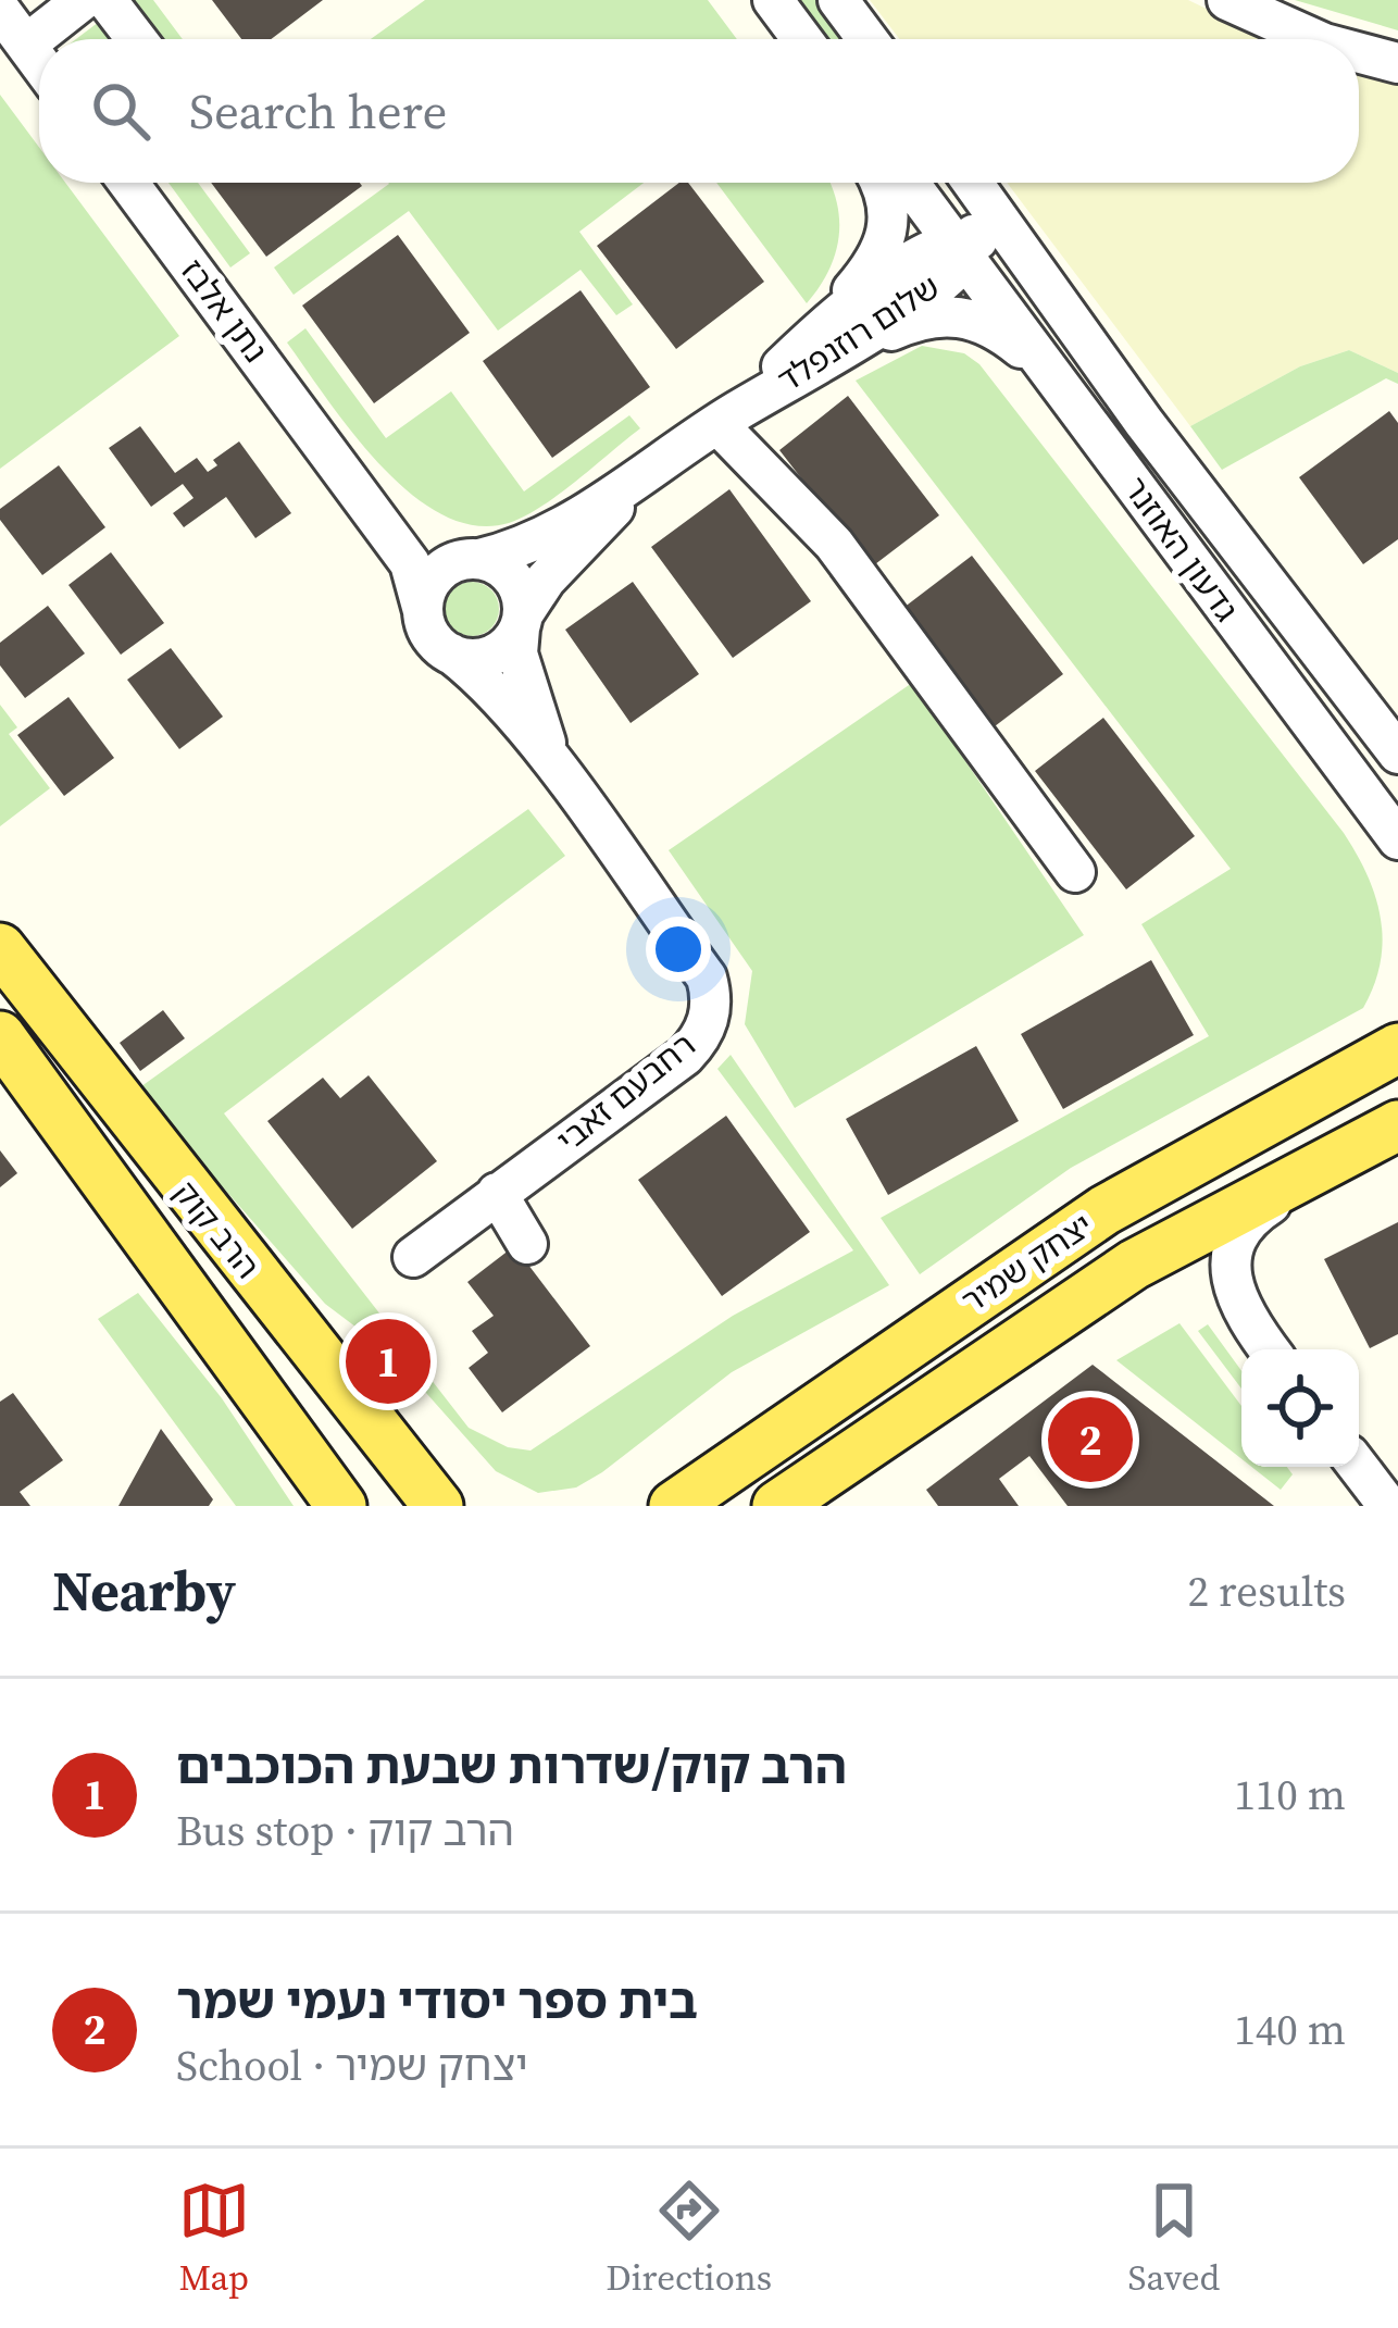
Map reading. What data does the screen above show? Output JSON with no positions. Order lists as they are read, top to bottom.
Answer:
{
  "streets": {
    "main road": ["הרב קוק", "יצחק שמיר"],
    "street": [
      "נתן אלבז",
      "שלום רוזנפלד",
      "גדעון האוזנר",
      "רחבעם זאבי"
    ]
  },
  "crossings": [
    ["נתן אלבז", "שלום רוזנפלד"],
    ["נתן אלבז", "רחבעם זאבי"],
    ["שלום רוזנפלד", "גדעון האוזנר"],
    ["שלום רוזנפלד", "רחבעם זאבי"]
  ],
  "page": {
    "search": "Search here",
    "pins": ["1", "2"],
    "heading": ["Nearby", "2 results"],
    "list": [
      {
        "mark": "1",
        "name": "הרב קוק/שדרות שבעת הכוכבים",
        "note": "Bus stop · הרב קוק",
        "value": "110 m"
      },
      {
        "mark": "2",
        "name": "בית ספר יסודי נעמי שמר",
        "note": "School · יצחק שמיר",
        "value": "140 m"
      }
    ],
    "nav": ["Map", "Directions", "Saved"]
  }
}
